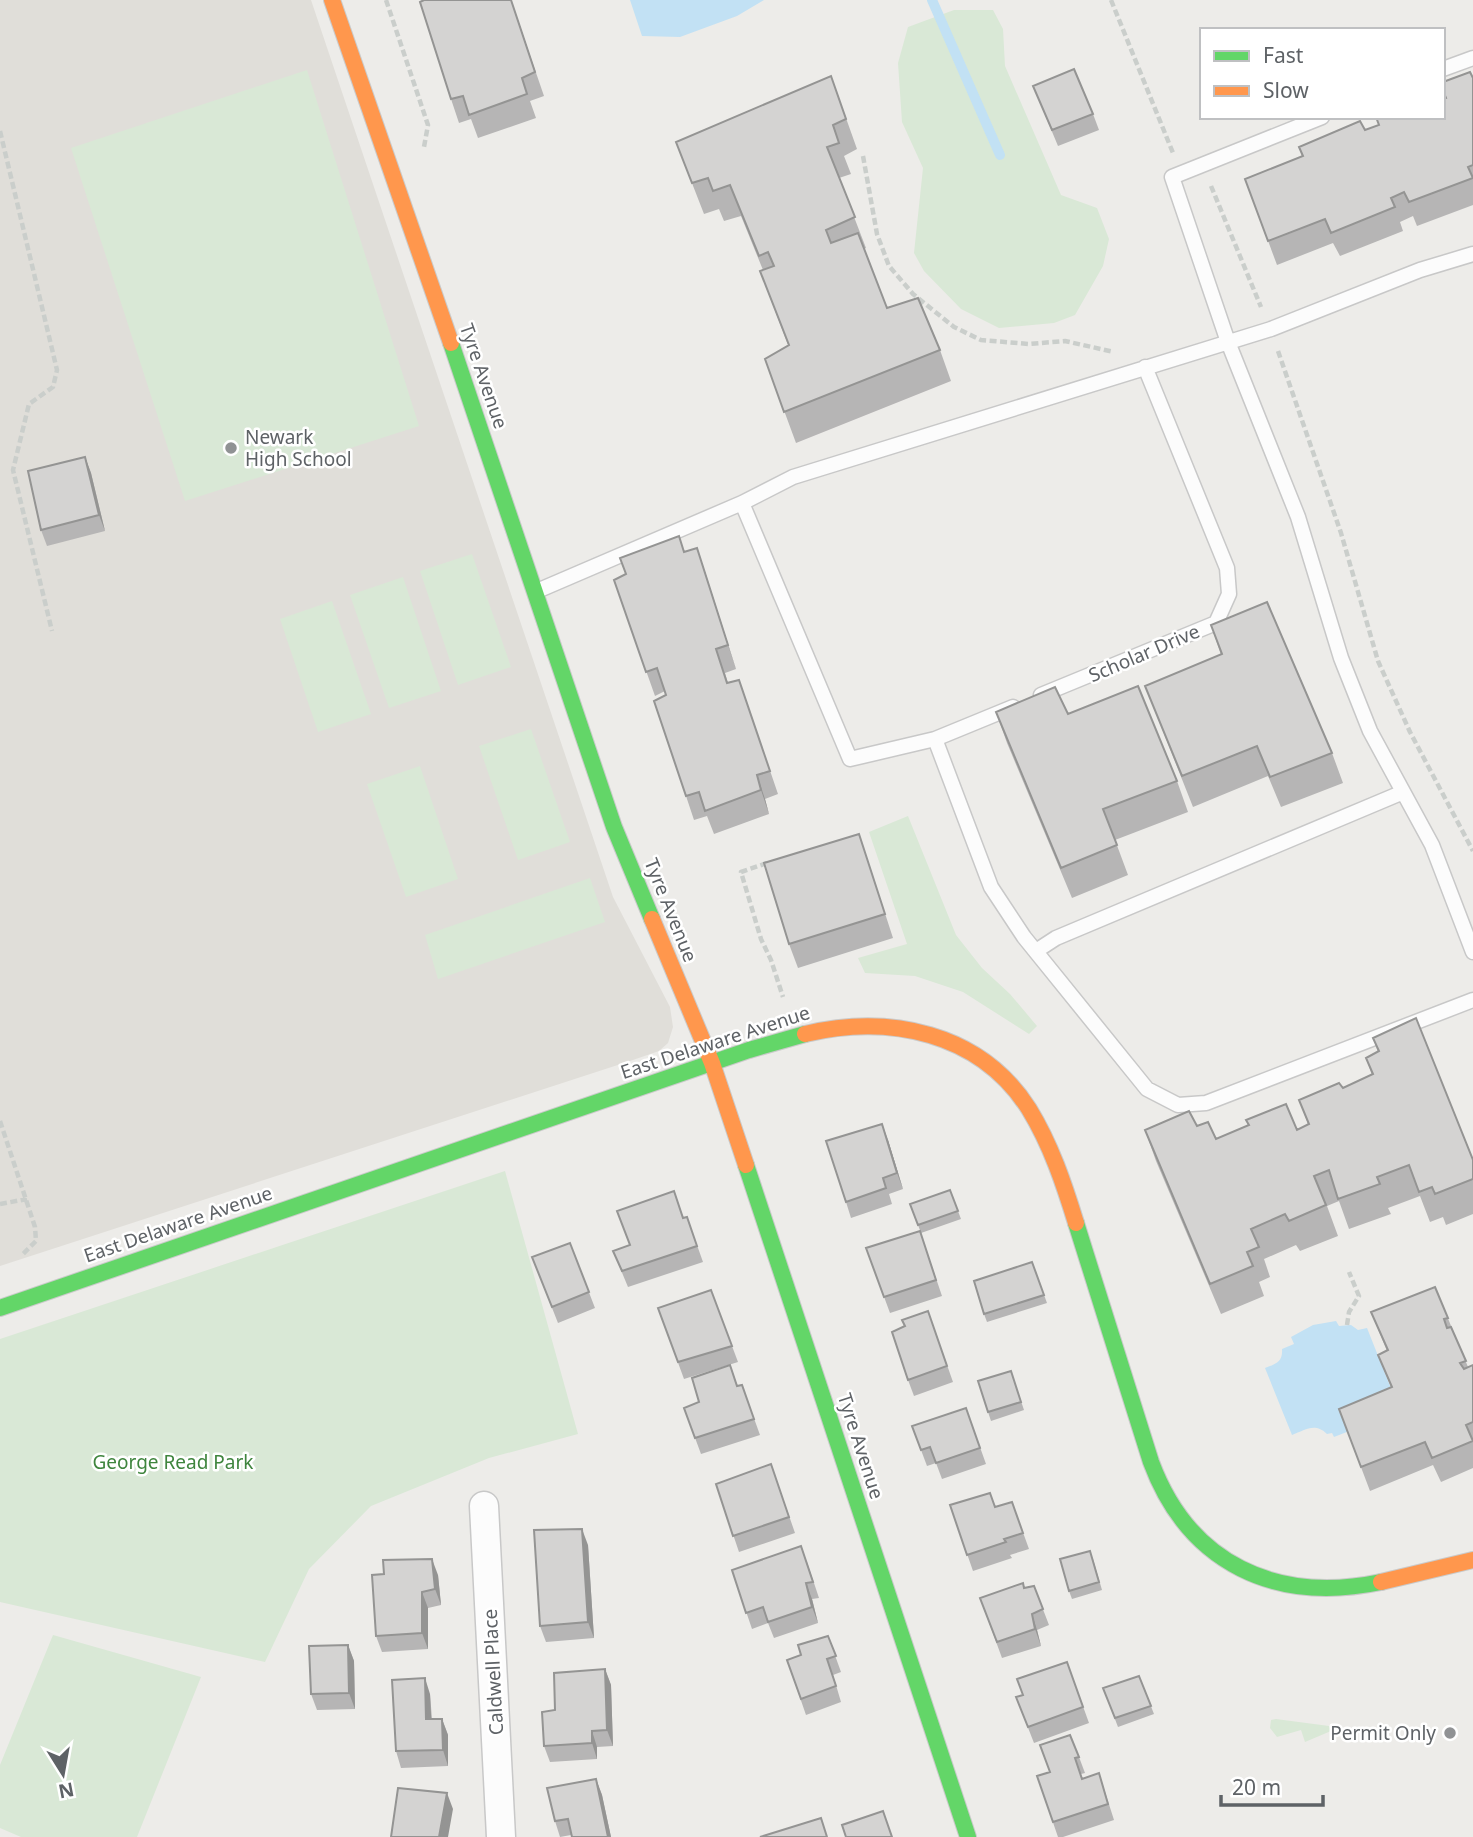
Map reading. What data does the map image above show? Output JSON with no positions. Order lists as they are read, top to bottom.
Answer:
{
  "streets": {
    "street": ["Tyre Avenue", "East Delaware Avenue", "Caldwell Place"],
    "lane": ["Scholar Drive"]
  },
  "crossings": [
    ["Tyre Avenue", "East Delaware Avenue"]
  ],
  "parks": ["George Read Park"],
  "places": ["Newark High School", "Permit Only"],
  "legend": ["Fast", "Slow"],
  "scale_bar": "20 m",
  "north": "bottom"
}
